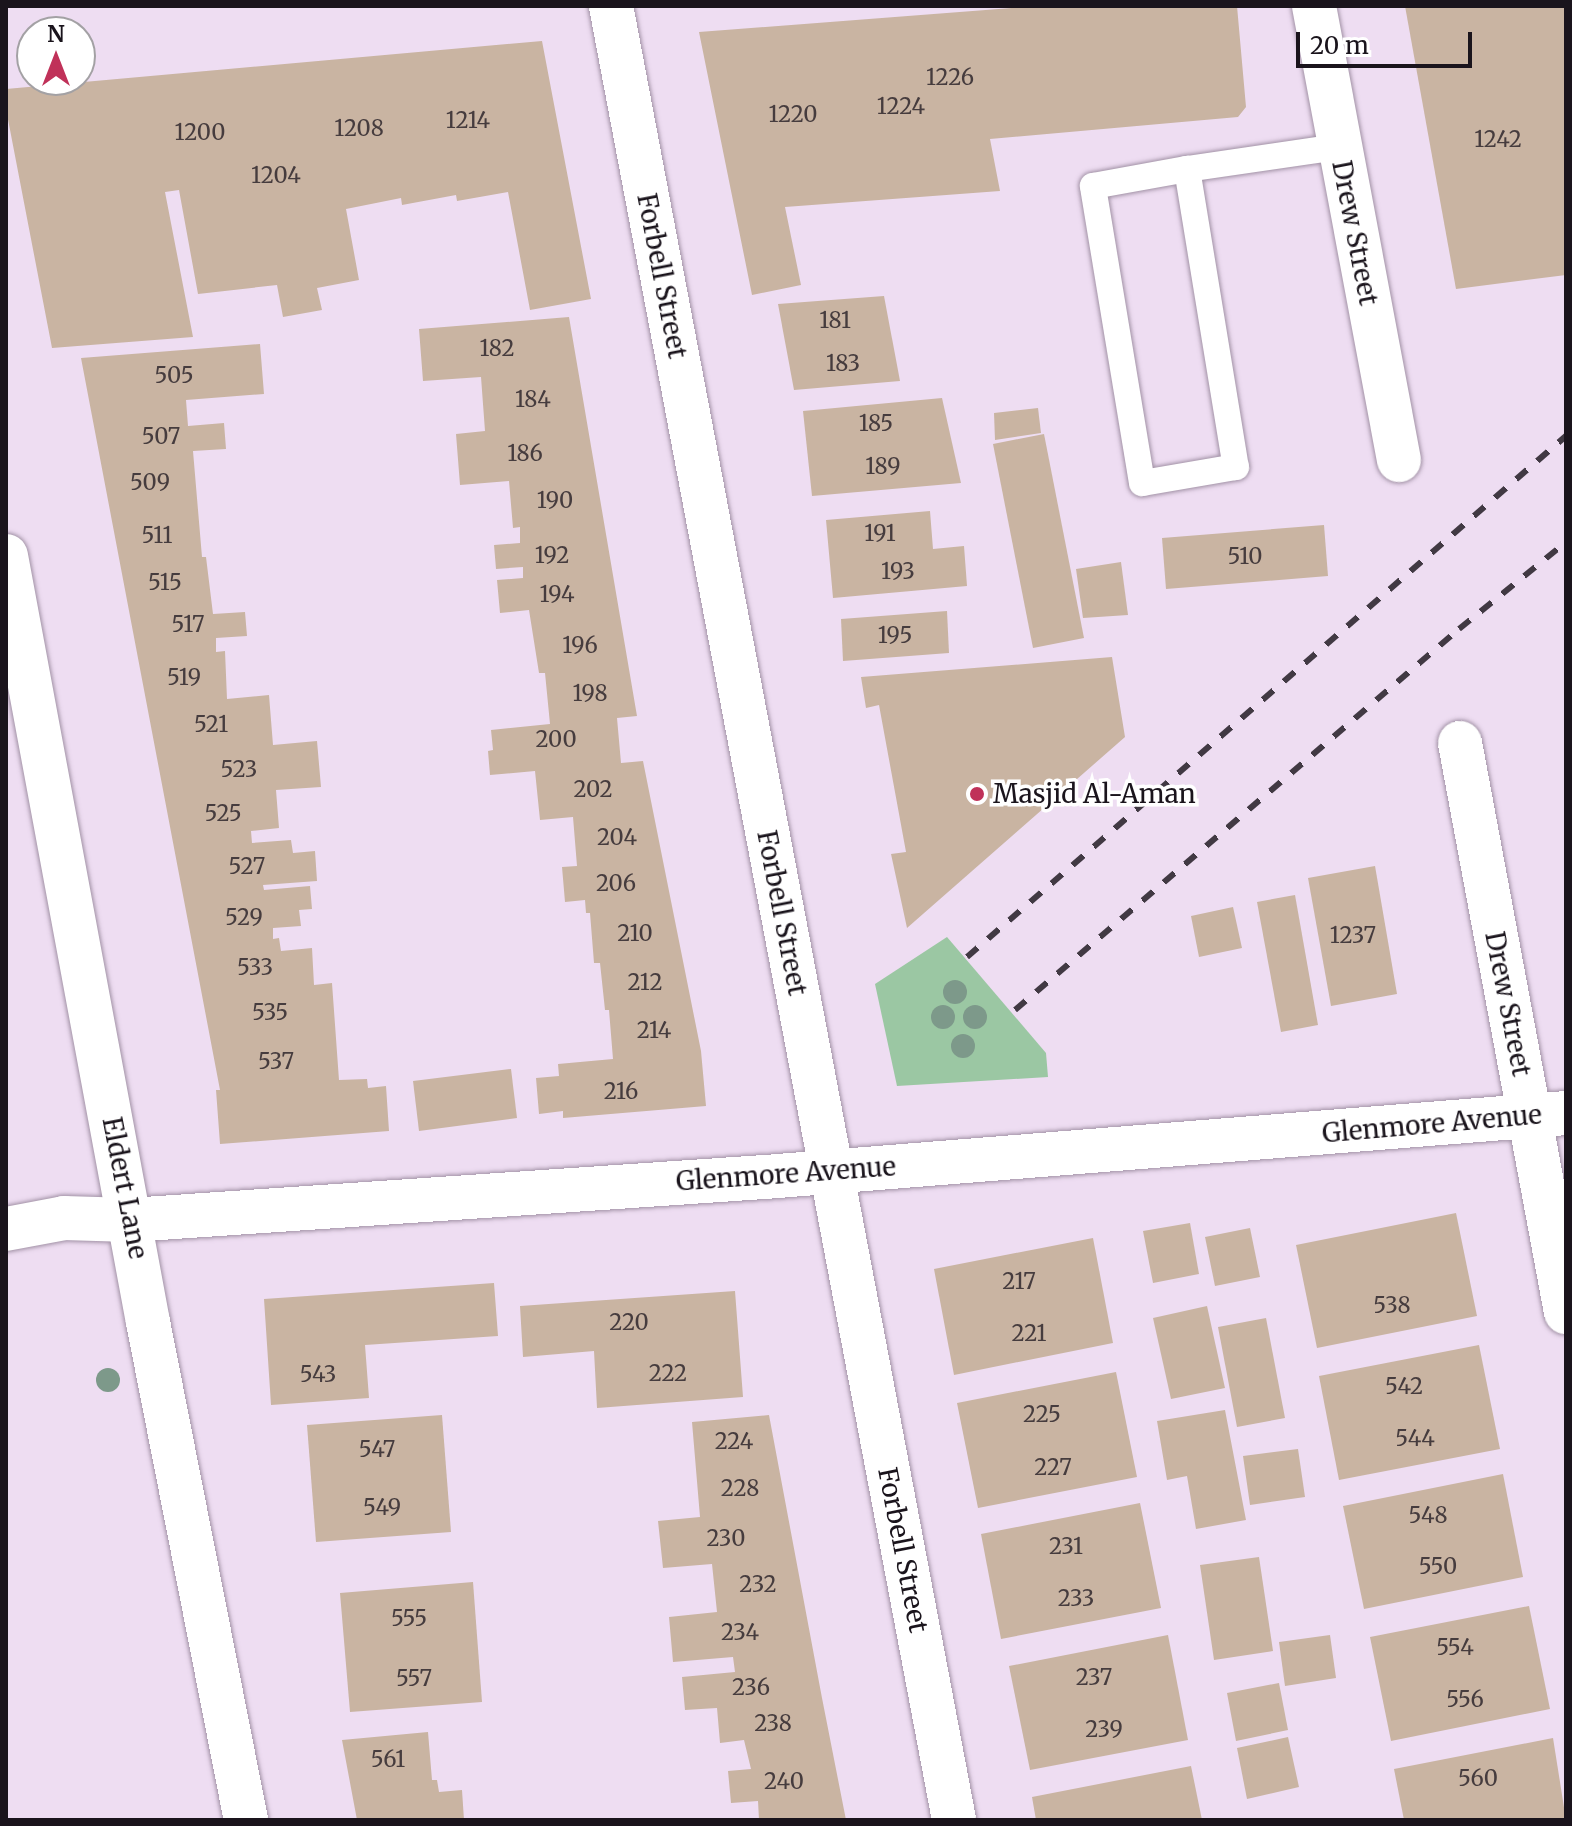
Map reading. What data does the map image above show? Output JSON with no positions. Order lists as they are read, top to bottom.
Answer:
{
  "streets": {
    "street": [
      "Drew Street",
      "Forbell Street",
      "Glenmore Avenue",
      "Eldert Lane"
    ]
  },
  "crossings": [
    ["Drew Street", "Glenmore Avenue"],
    ["Forbell Street", "Glenmore Avenue"],
    ["Glenmore Avenue", "Eldert Lane"]
  ],
  "places": ["Masjid Al-Aman"],
  "house_numbers": [
    "1226",
    "1224",
    "1220",
    "1214",
    "1208",
    "1200",
    "1242",
    "1204",
    "181",
    "182",
    "183",
    "505",
    "184",
    "185",
    "507",
    "186",
    "189",
    "509",
    "190",
    "191",
    "511",
    "192",
    "510",
    "193",
    "515",
    "194",
    "517",
    "195",
    "196",
    "519",
    "198",
    "521",
    "200",
    "523",
    "202",
    "525",
    "204",
    "527",
    "206",
    "529",
    "210",
    "1237",
    "533",
    "212",
    "535",
    "214",
    "537",
    "216",
    "217",
    "538",
    "220",
    "221",
    "222",
    "543",
    "542",
    "225",
    "544",
    "224",
    "547",
    "227",
    "228",
    "549",
    "548",
    "230",
    "231",
    "550",
    "232",
    "233",
    "555",
    "234",
    "554",
    "237",
    "557",
    "236",
    "556",
    "238",
    "239",
    "561",
    "560",
    "240"
  ],
  "scale_bar": "20 m",
  "north": "top"
}
